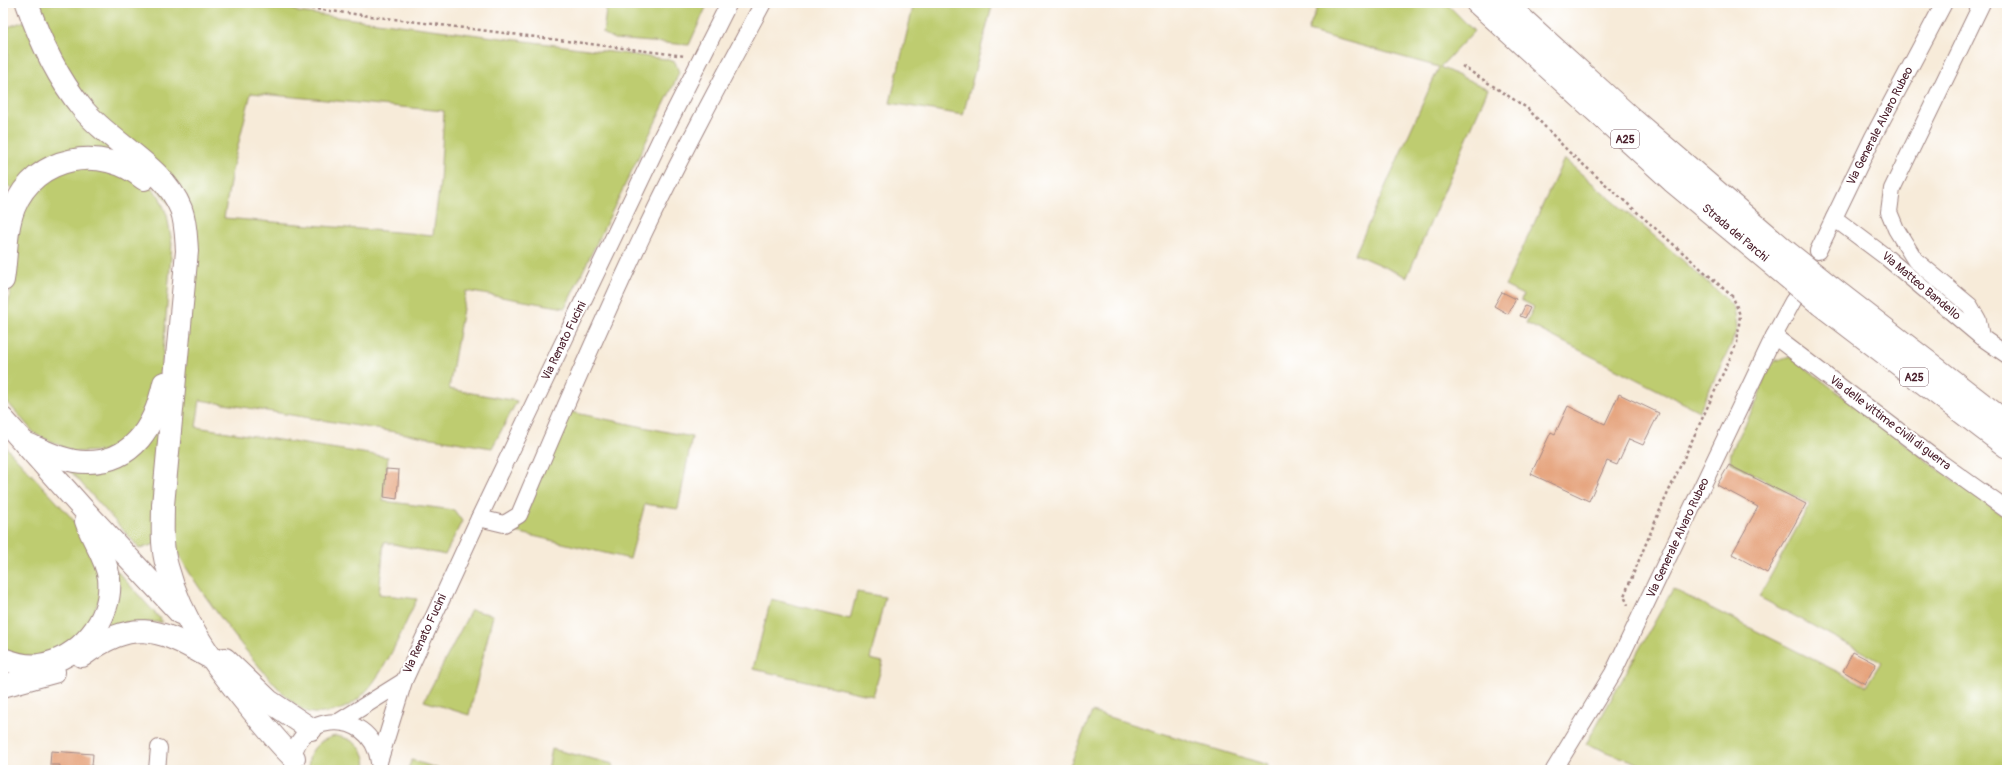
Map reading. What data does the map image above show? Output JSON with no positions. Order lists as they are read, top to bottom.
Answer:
{
  "streets": {
    "highway": ["A25", "Strada dei Parchi"],
    "street": [
      "Via Generale Alvaro Rubeo",
      "Via Matteo Bandello",
      "Via Renato Fucini",
      "Via delle vittime civili di guerra"
    ]
  },
  "crossings": [
    ["Via Generale Alvaro Rubeo", "Via Matteo Bandello"],
    ["Via Generale Alvaro Rubeo", "Via delle vittime civili di guerra"]
  ]
}
